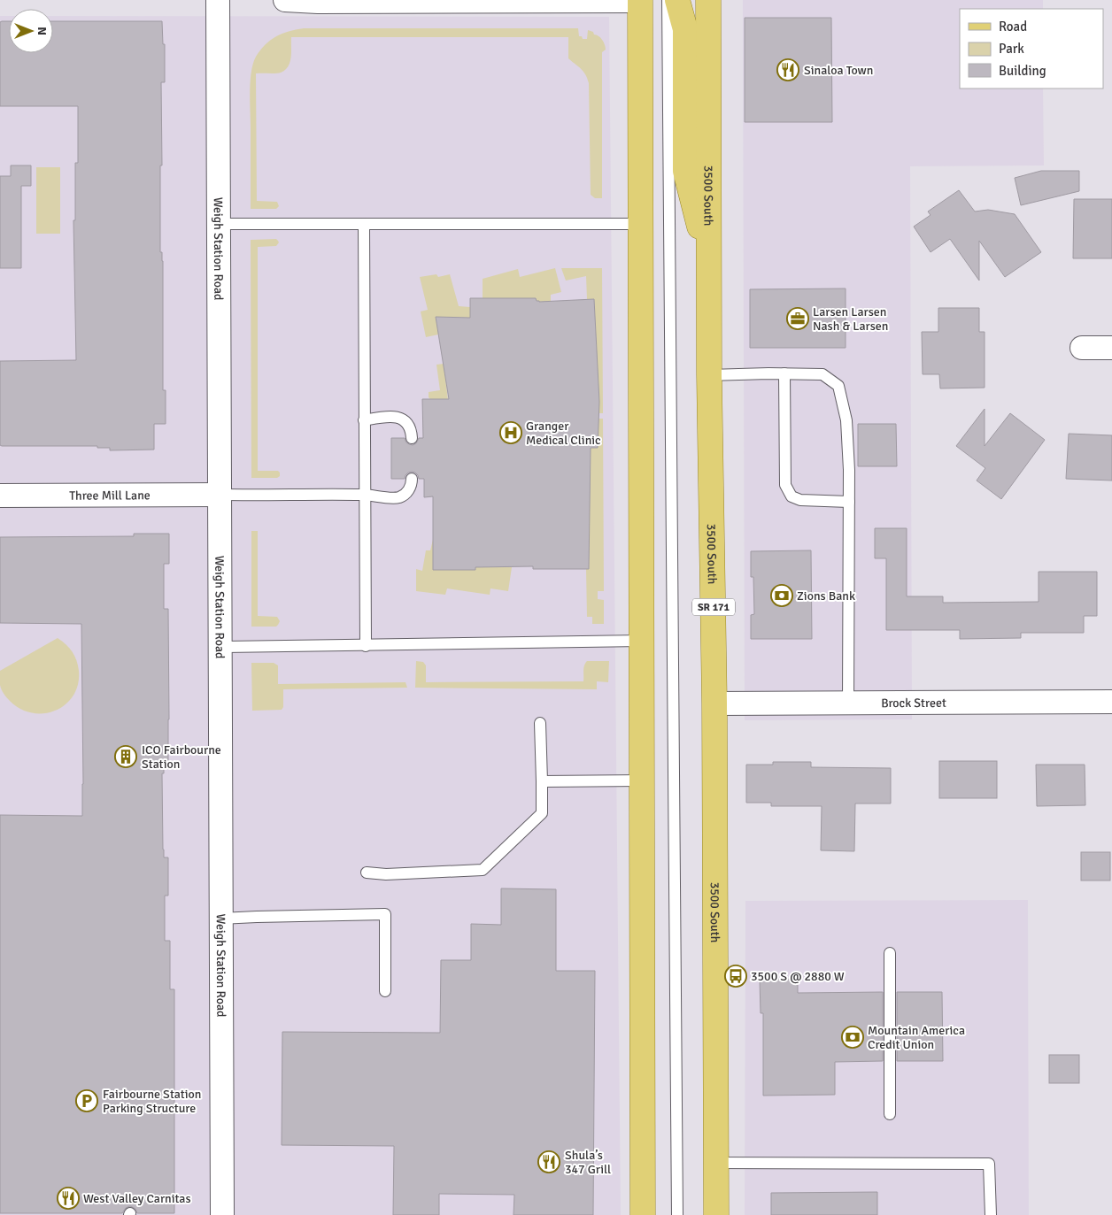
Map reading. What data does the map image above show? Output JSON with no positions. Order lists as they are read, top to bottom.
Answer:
{
  "streets": {
    "main road": ["3500 South", "SR 171"],
    "street": ["Weigh Station Road", "Three Mill Lane", "Brock Street"]
  },
  "crossings": [
    ["3500 South", "Brock Street"],
    ["Weigh Station Road", "Three Mill Lane"]
  ],
  "places": {
    "restaurant": ["Sinaloa Town", "Shula’s 347 Grill", "West Valley Carnitas"],
    "office": ["Larsen Larsen Nash & Larsen"],
    "hospital": ["Granger Medical Clinic"],
    "bank": ["Zions Bank", "Mountain America Credit Union"],
    "building": ["ICO Fairbourne Station"],
    "bus stop": ["3500 S @ 2880 W"],
    "parking": ["Fairbourne Station Parking Structure"]
  },
  "legend": ["Road", "Park", "Building"],
  "north": "right"
}
